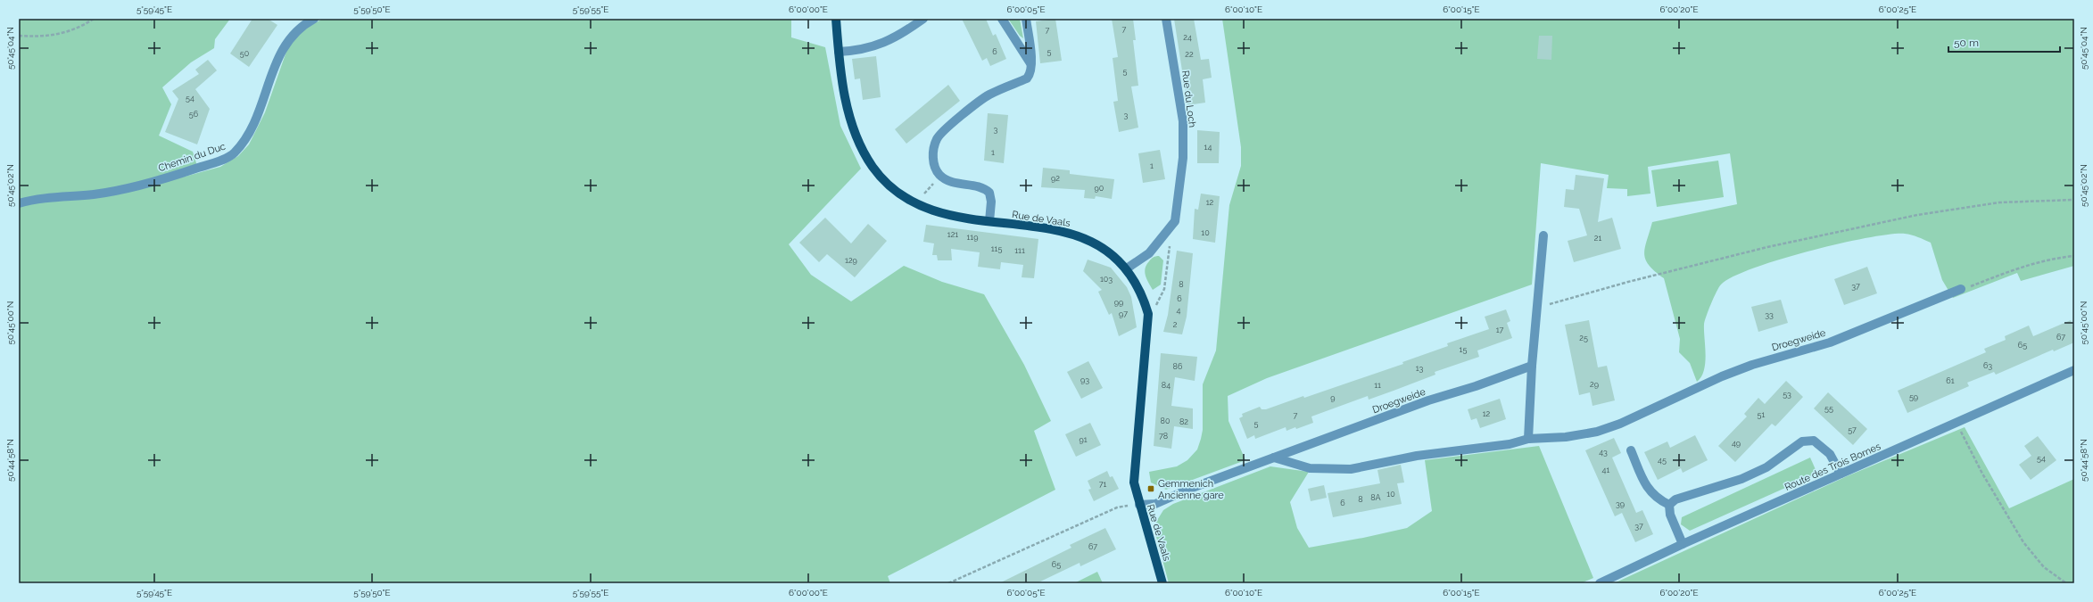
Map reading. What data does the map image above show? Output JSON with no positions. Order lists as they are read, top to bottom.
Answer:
{
  "streets": {
    "main road": ["Rue de Vaals"],
    "street": [
      "Rue du Loch",
      "Chemin du Duc",
      "Droegweide",
      "Route des Trois Bornes"
    ]
  },
  "crossings": [
    ["Rue du Loch", "Rue de Vaals"],
    ["Rue de Vaals", "Droegweide"]
  ],
  "places": {
    "transit": ["Gemmenich Ancienne gare"]
  },
  "house_numbers": [
    "7",
    "7",
    "24",
    "6",
    "5",
    "50",
    "22",
    "5",
    "54",
    "56",
    "3",
    "3",
    "14",
    "1",
    "1",
    "92",
    "90",
    "12",
    "10",
    "121",
    "119",
    "21",
    "115",
    "111",
    "129",
    "103",
    "8",
    "37",
    "6",
    "99",
    "4",
    "97",
    "33",
    "2",
    "17",
    "67",
    "25",
    "65",
    "15",
    "63",
    "86",
    "13",
    "93",
    "61",
    "29",
    "84",
    "11",
    "53",
    "59",
    "9",
    "55",
    "12",
    "51",
    "7",
    "80",
    "82",
    "5",
    "57",
    "78",
    "91",
    "49",
    "43",
    "54",
    "45",
    "41",
    "71",
    "10",
    "8A",
    "8",
    "6",
    "39",
    "37",
    "67",
    "65"
  ],
  "scale_bar": "50 m",
  "coordinates": [
    "5°59'45\"E",
    "5°59'50\"E",
    "5°59'55\"E",
    "6°00'00\"E",
    "6°00'05\"E",
    "6°00'10\"E",
    "6°00'15\"E",
    "6°00'20\"E",
    "6°00'25\"E",
    "50°45'04\"N",
    "50°45'02\"N",
    "50°45'00\"N",
    "50°44'58\"N"
  ]
}
